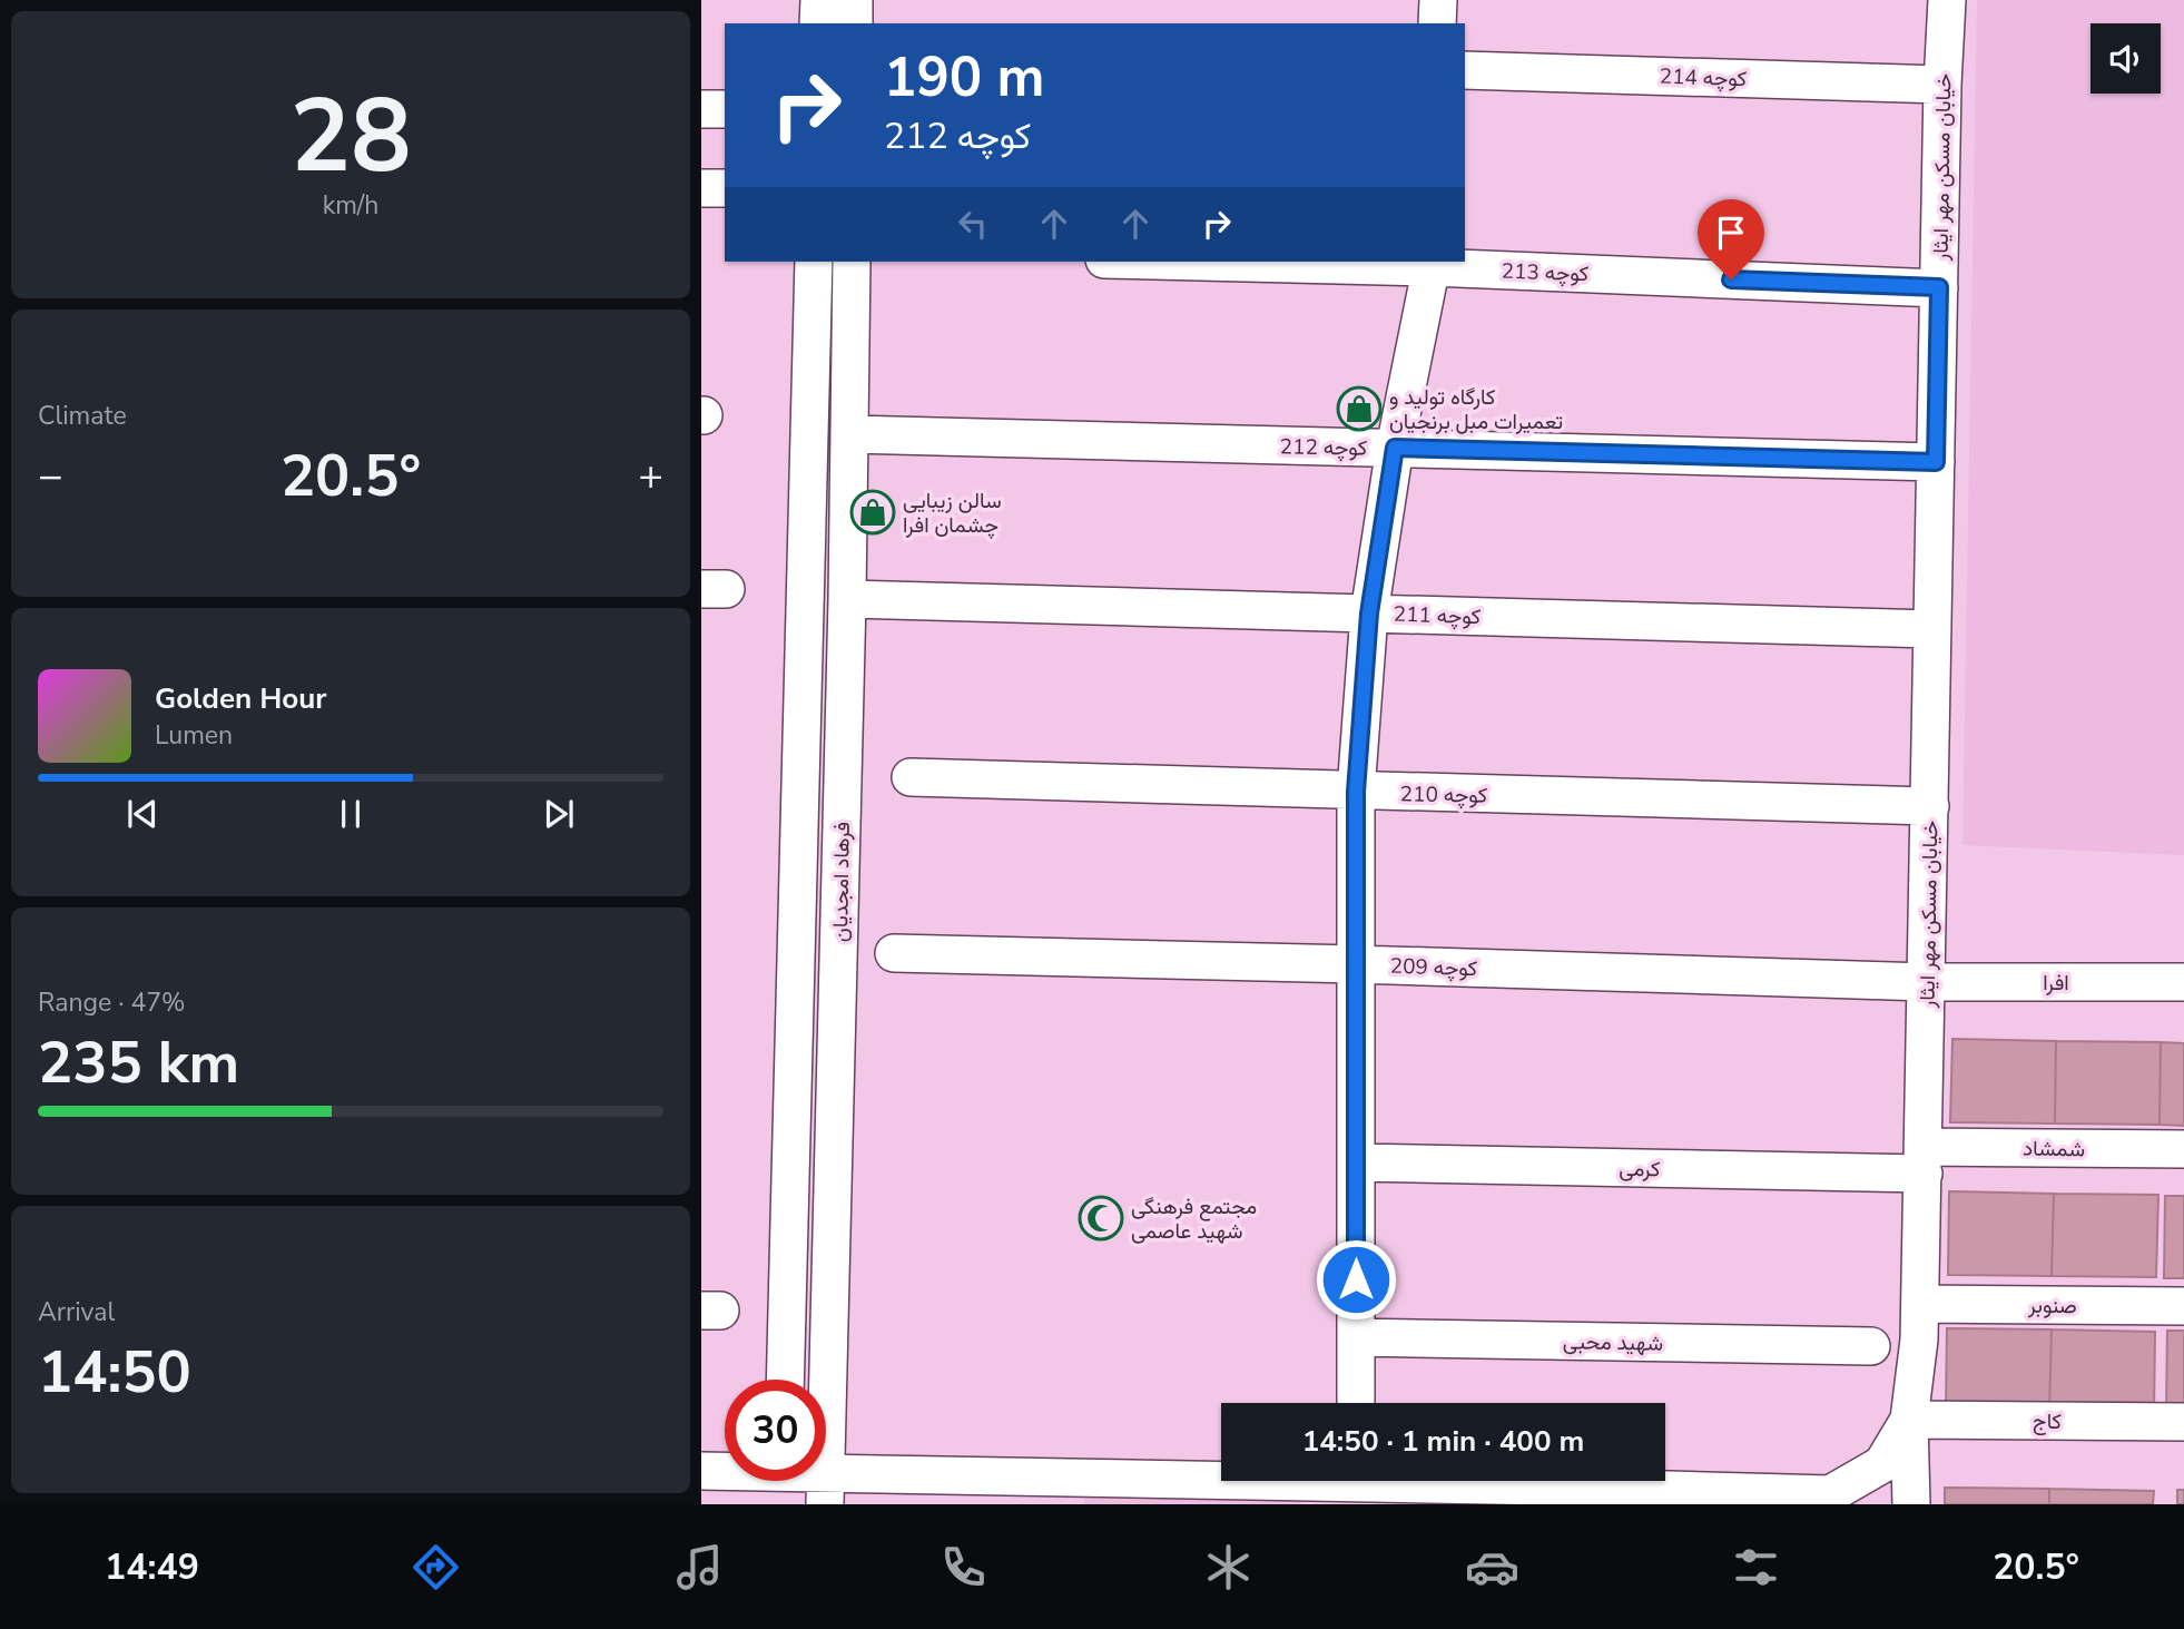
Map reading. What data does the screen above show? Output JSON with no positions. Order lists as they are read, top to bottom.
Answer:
{
  "streets": {
    "street": [
      "کوچه 214",
      "خیابان مسکن مهر ایثار",
      "کوچه 213",
      "کوچه 212",
      "کوچه 211",
      "کوچه 210",
      "فرهاد امجدیان",
      "کوچه 209",
      "افرا",
      "شمشاد",
      "کرمی",
      "صنوبر",
      "شهید محبی",
      "کاج"
    ]
  },
  "crossings": [
    ["کوچه 214", "خیابان مسکن مهر ایثار"],
    ["خیابان مسکن مهر ایثار", "کوچه 213"],
    ["خیابان مسکن مهر ایثار", "کوچه 212"],
    ["خیابان مسکن مهر ایثار", "کوچه 211"],
    ["خیابان مسکن مهر ایثار", "کوچه 210"],
    ["خیابان مسکن مهر ایثار", "فرهاد امجدیان"],
    ["خیابان مسکن مهر ایثار", "کوچه 209"],
    ["خیابان مسکن مهر ایثار", "افرا"],
    ["خیابان مسکن مهر ایثار", "شمشاد"],
    ["خیابان مسکن مهر ایثار", "کرمی"],
    ["خیابان مسکن مهر ایثار", "صنوبر"],
    ["خیابان مسکن مهر ایثار", "کاج"],
    ["کوچه 212", "فرهاد امجدیان"],
    ["کوچه 211", "فرهاد امجدیان"],
    ["کوچه 209", "افرا"],
    ["شمشاد", "کرمی"]
  ],
  "places": {
    "shop": ["کارگاه تولید و تعمیرات مبل برنجیان", "سالن زیبایی چشمان افرا"],
    "mosque": ["مجتمع فرهنگی شهید عاصمی"]
  },
  "page": {
    "tile": [
      ["28", "km/h"],
      "Climate",
      ["Range · 47%", "235 km"],
      ["Arrival", "14:50"]
    ],
    "turn": ["190 m", "کوچه 212"],
    "heat": ["−", "20.5°", "+"],
    "song": ["Golden Hour", "Lumen"],
    "limit": "30",
    "trip": "14:50 · 1 min · 400 m",
    "tabs": ["14:49", "20.5°"]
  }
}
